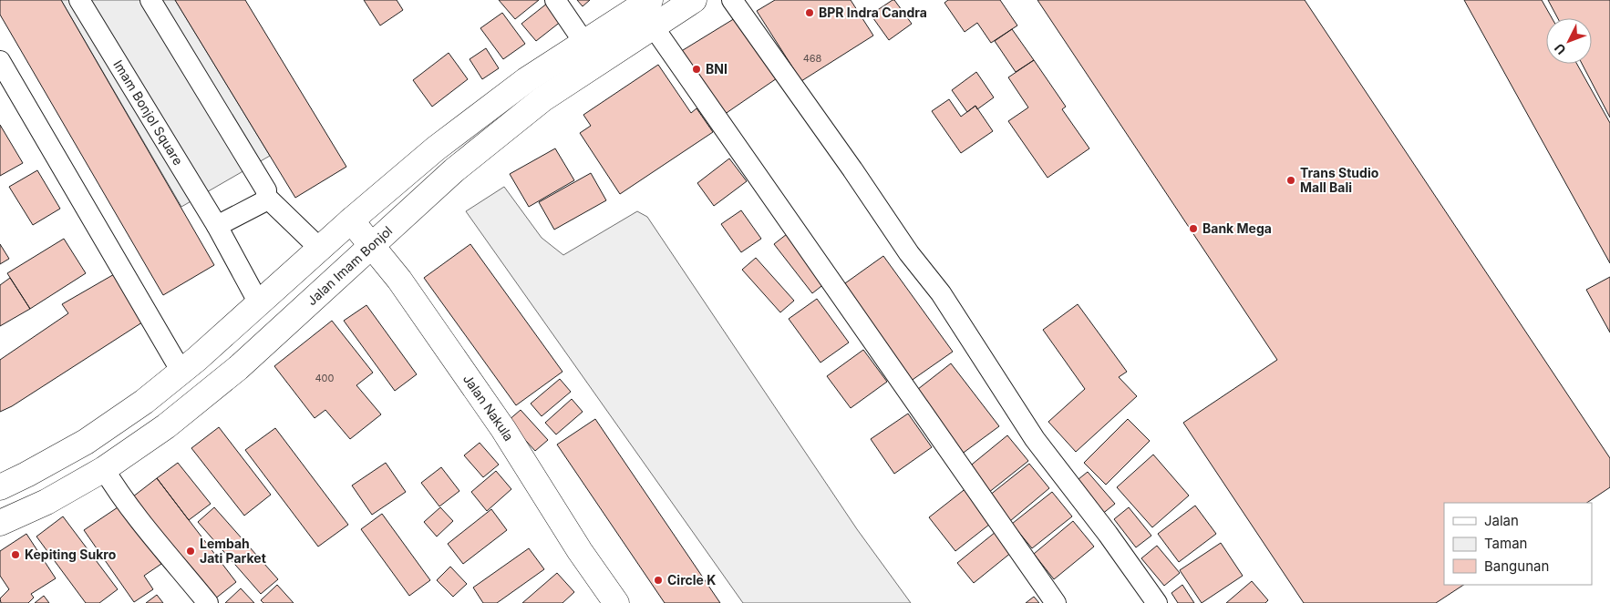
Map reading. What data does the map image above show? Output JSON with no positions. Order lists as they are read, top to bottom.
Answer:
{
  "streets": {
    "main road": ["Jalan Imam Bonjol", "Jalan Nakula"],
    "street": ["Imam Bonjol Square"]
  },
  "crossings": [
    ["Jalan Imam Bonjol", "Jalan Nakula"]
  ],
  "places": [
    "BPR Indra Candra",
    "BNI",
    "Trans Studio Mall Bali",
    "Bank Mega",
    "Lembah Jati Parket",
    "Kepiting Sukro",
    "Circle K"
  ],
  "house_numbers": ["468", "400"],
  "legend": ["Jalan", "Taman", "Bangunan"],
  "north": "bottom left"
}
